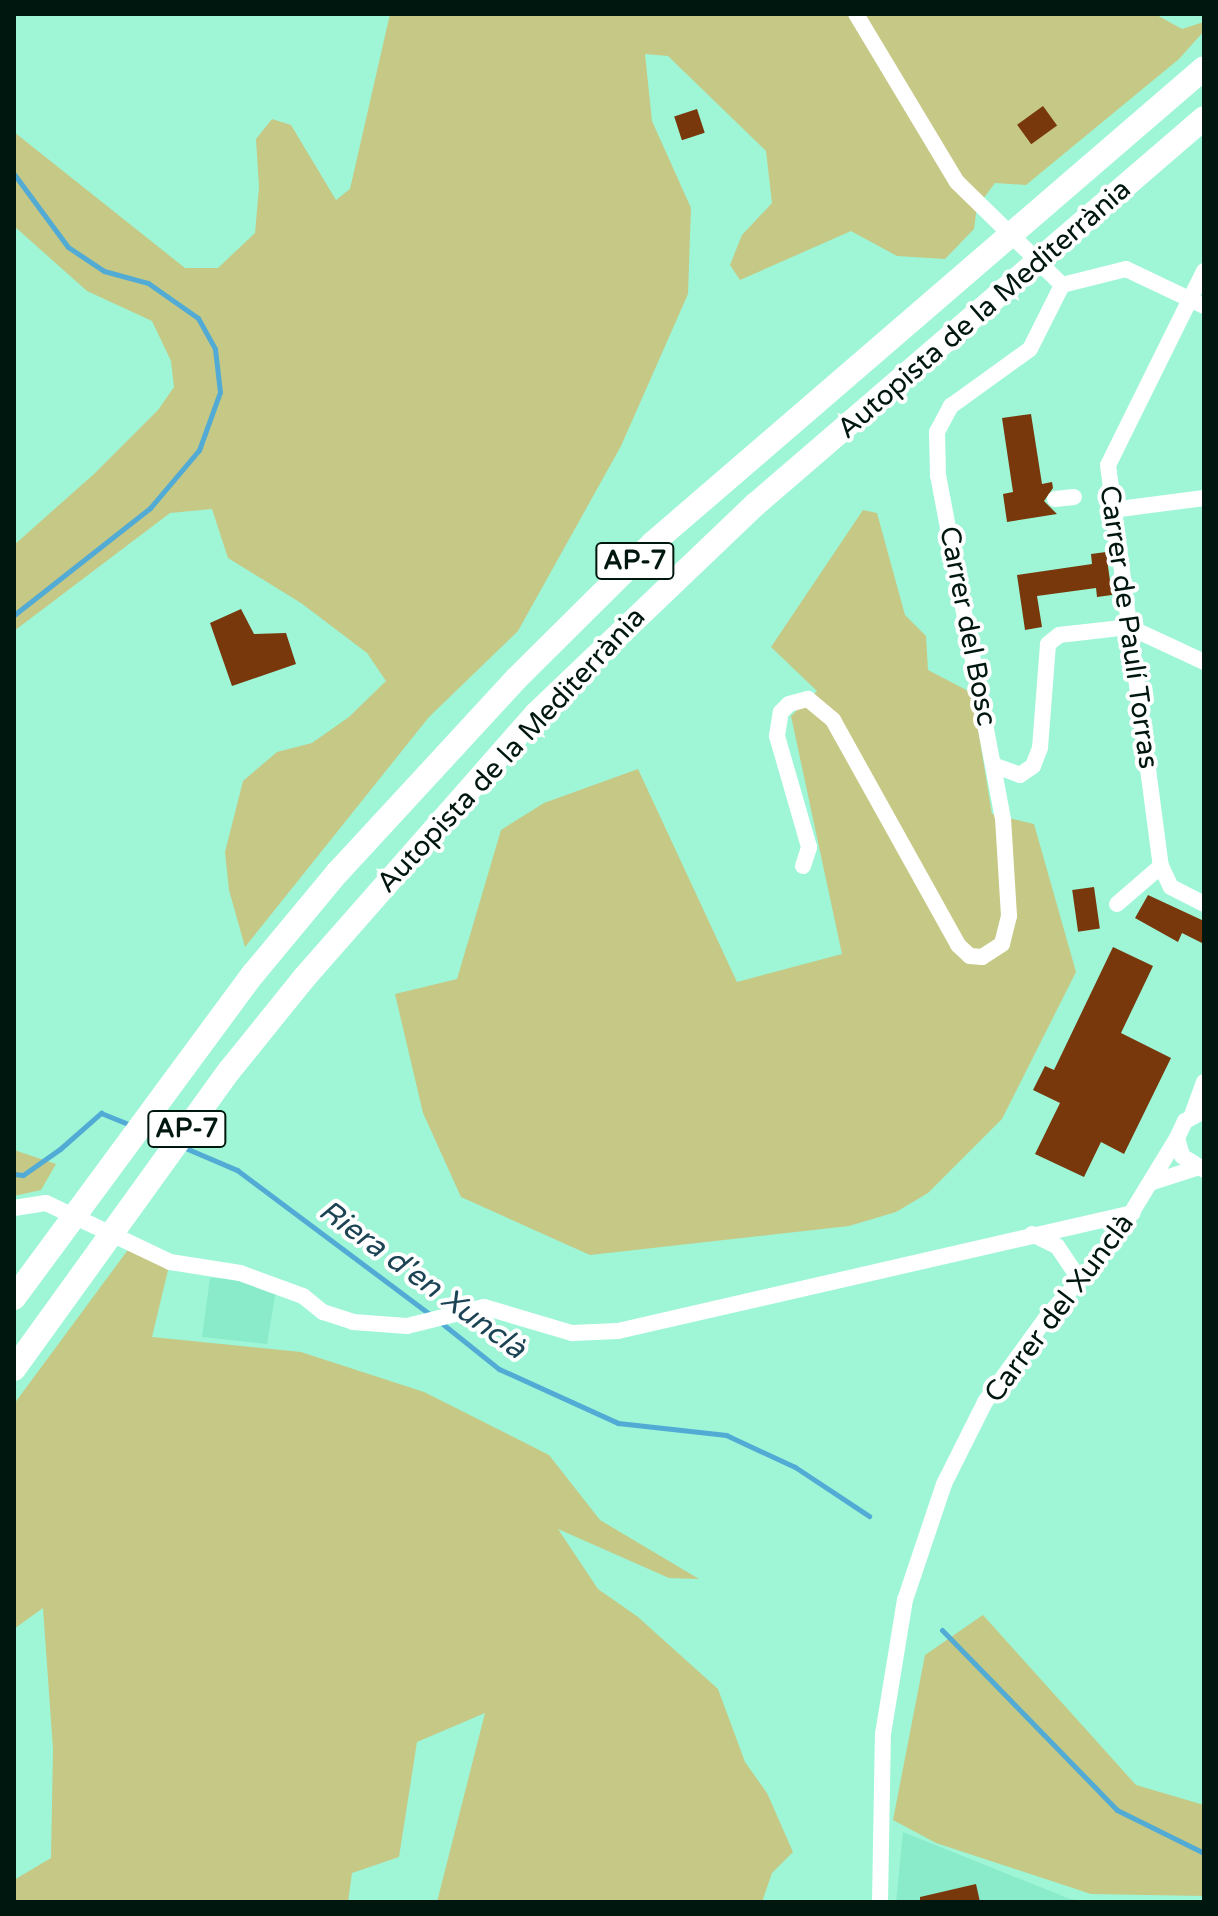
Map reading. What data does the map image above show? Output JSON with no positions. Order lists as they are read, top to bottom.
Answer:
{
  "streets": {
    "highway": ["Autopista de la Mediterrània", "AP-7"],
    "street": ["Carrer del Bosc", "Carrer de Paulí Torras", "Carrer del Xunclà"]
  },
  "crossings": [
    ["Carrer del Bosc", "Carrer de Paulí Torras"]
  ],
  "water": ["Riera d'en Xunclà"]
}
